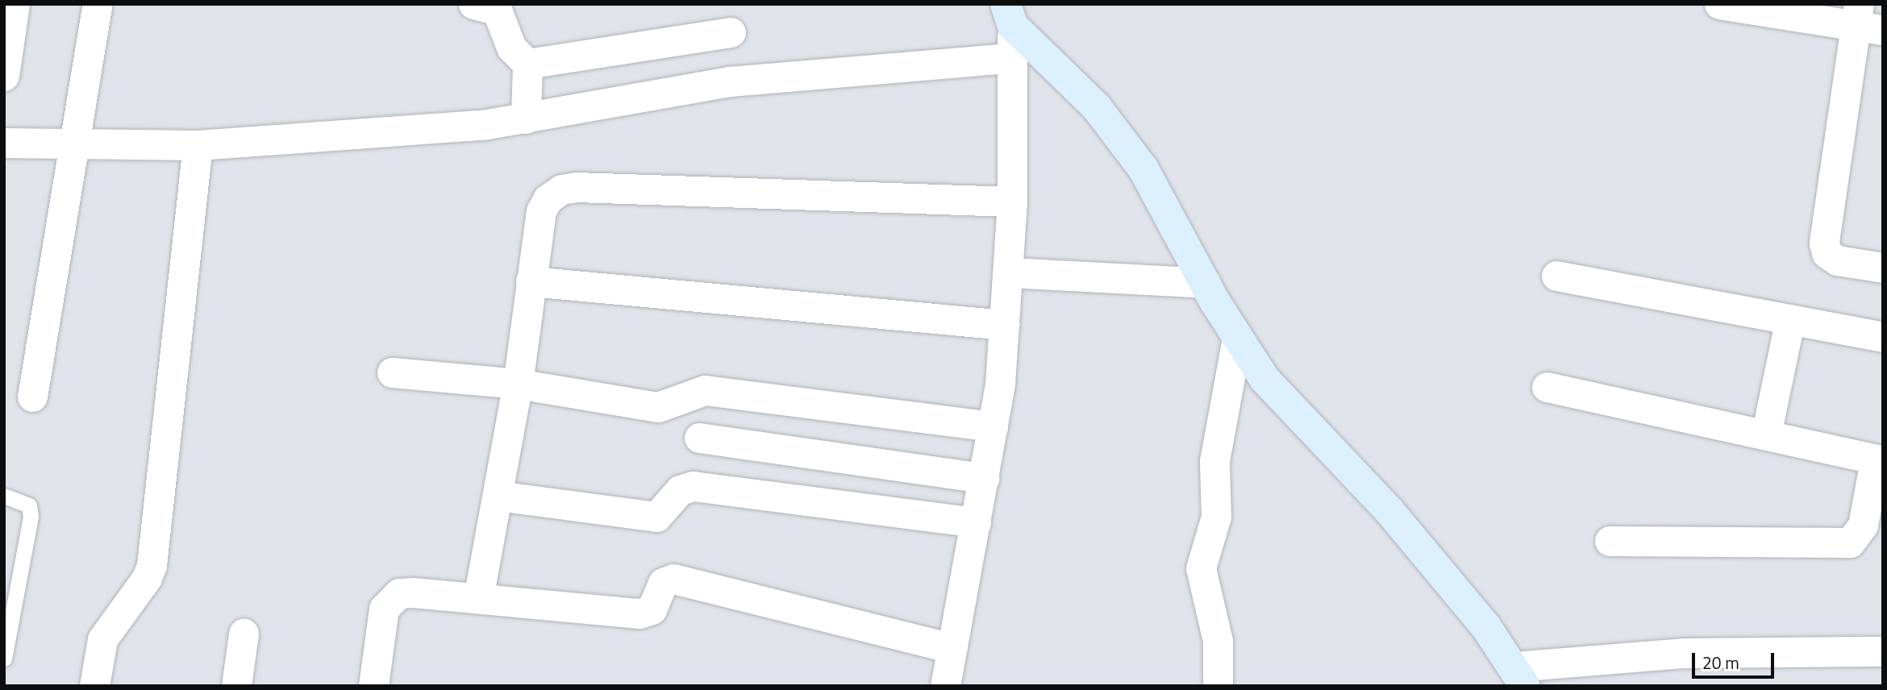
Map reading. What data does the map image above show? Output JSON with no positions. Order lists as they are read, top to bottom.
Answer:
{
  "scale_bar": "20 m"
}
